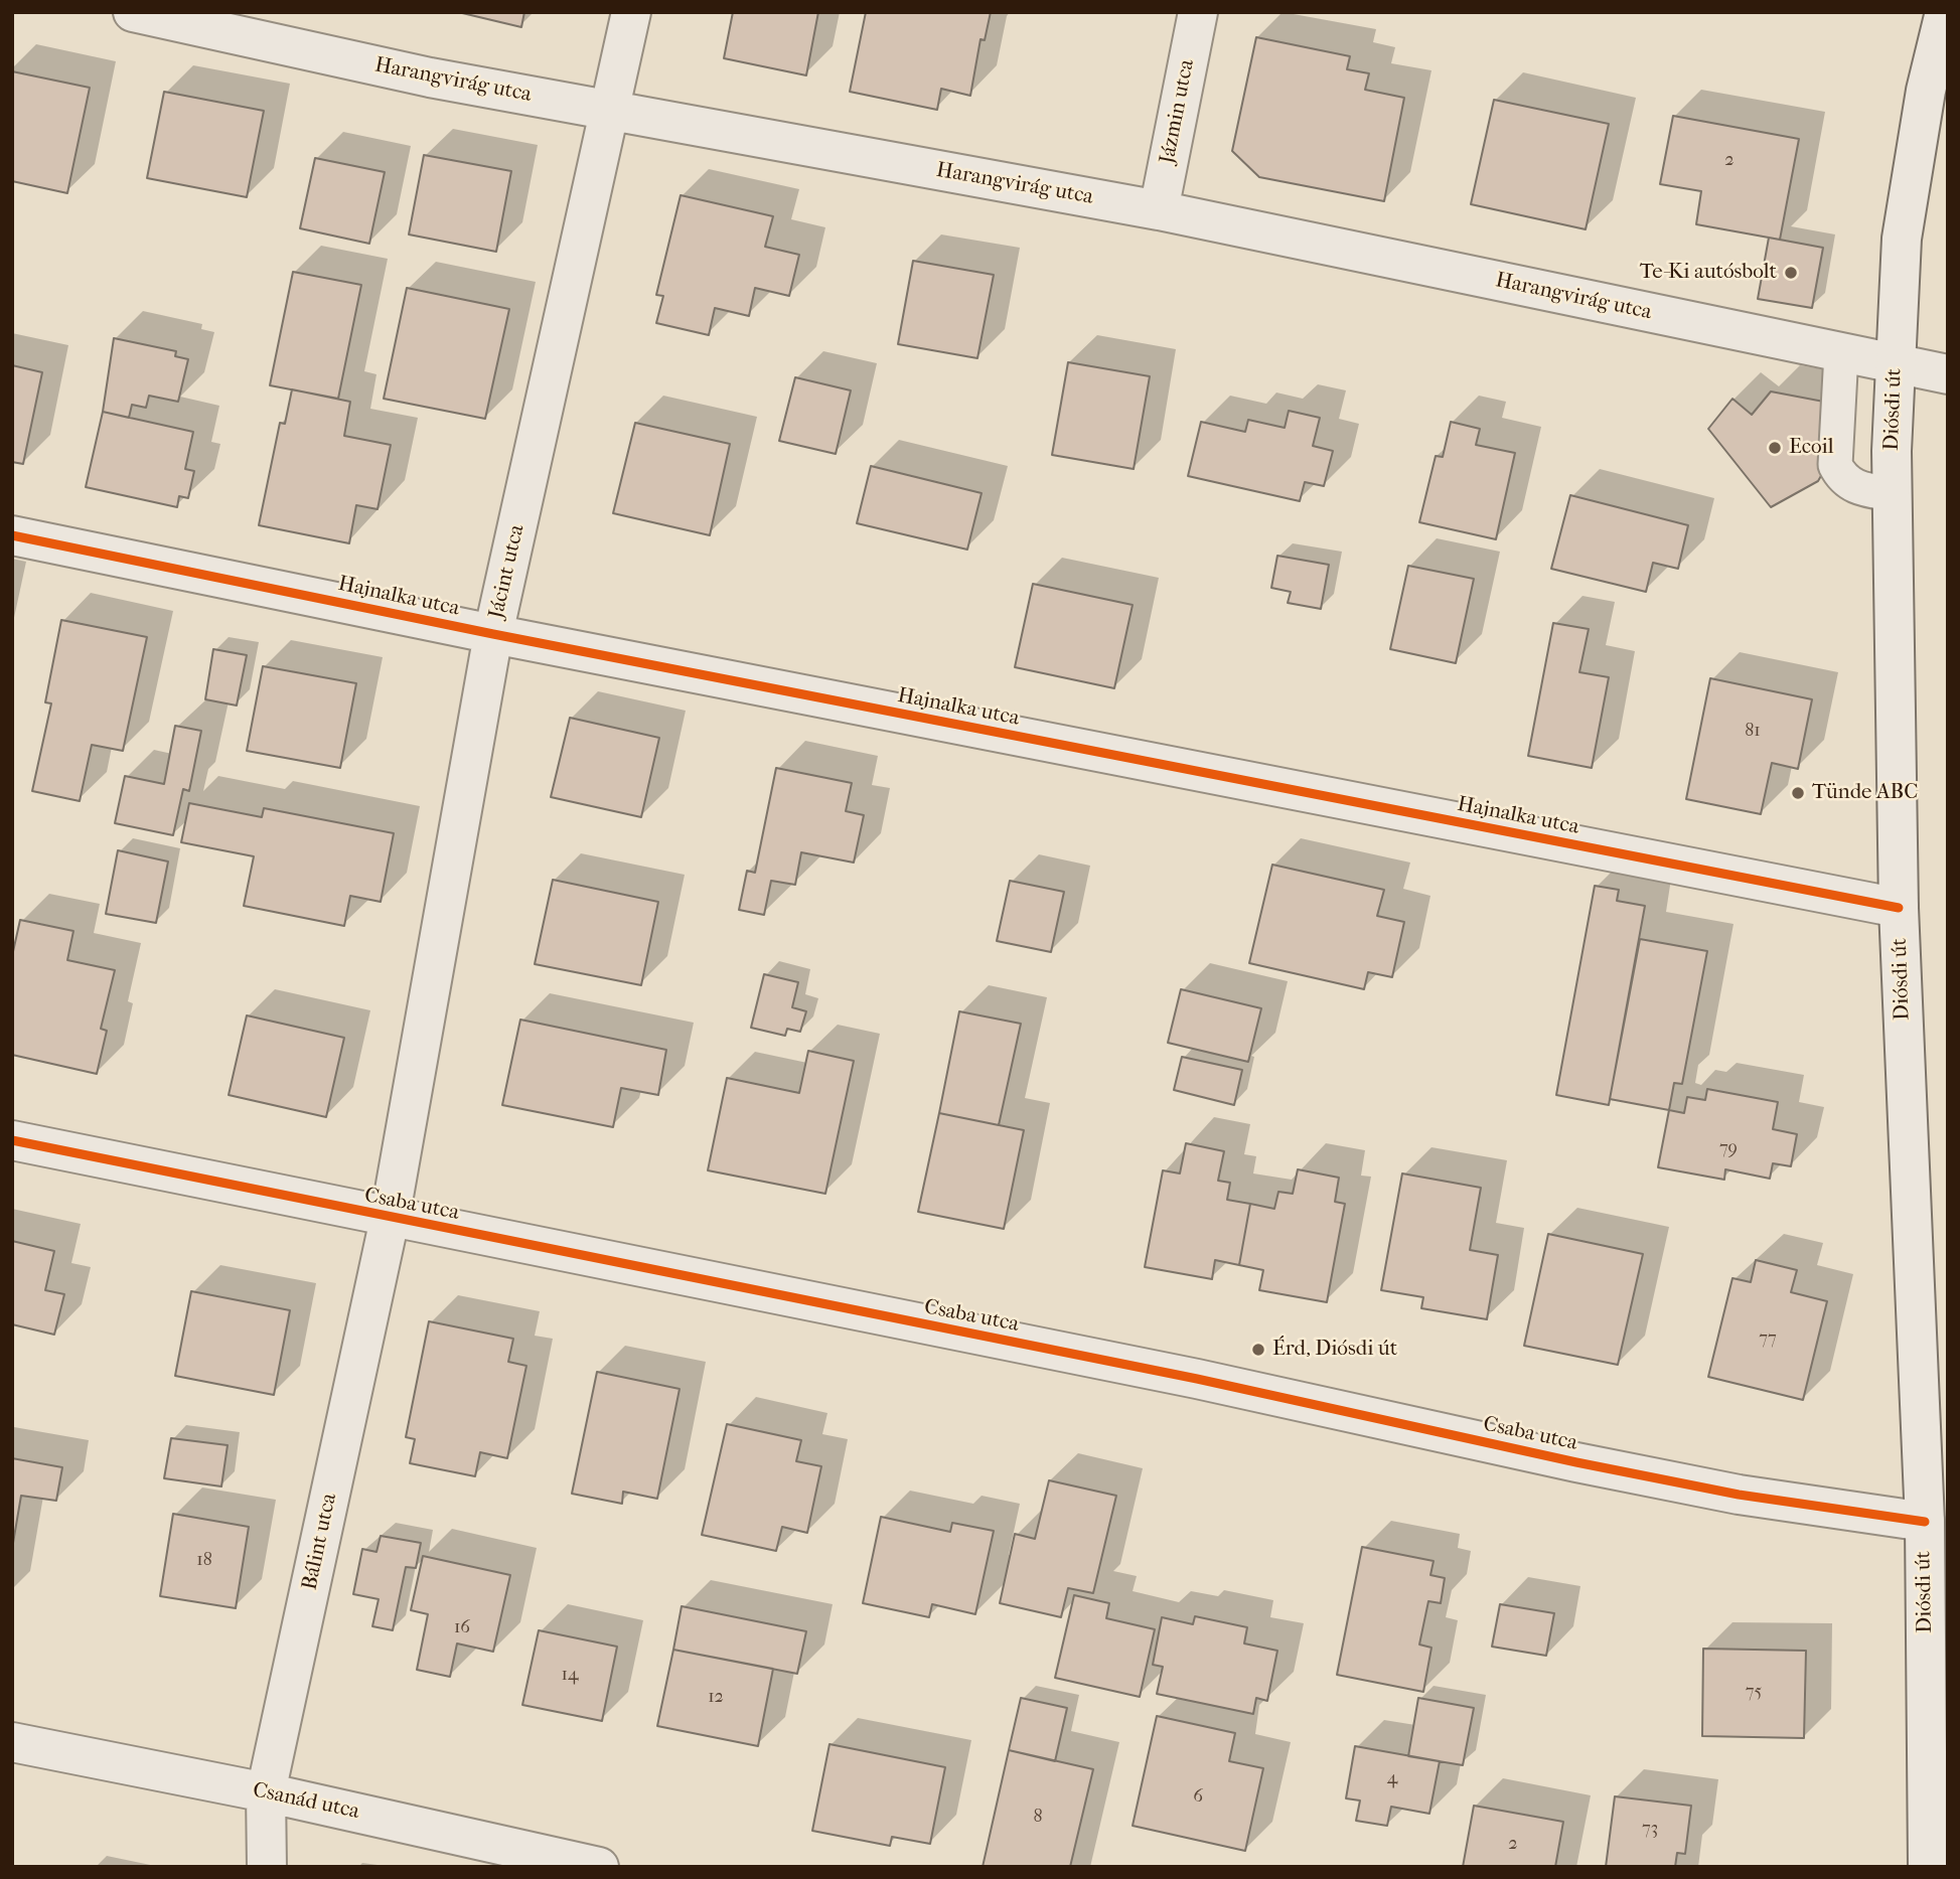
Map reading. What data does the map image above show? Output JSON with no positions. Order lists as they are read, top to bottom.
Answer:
{
  "streets": {
    "street": [
      "Harangvirág utca",
      "Jázmin utca",
      "Diósdi út",
      "Jácint utca",
      "Hajnalka utca",
      "Csaba utca",
      "Bálint utca",
      "Csanád utca"
    ]
  },
  "crossings": [
    ["Harangvirág utca", "Jázmin utca"],
    ["Harangvirág utca", "Diósdi út"],
    ["Harangvirág utca", "Jácint utca"],
    ["Diósdi út", "Hajnalka utca"],
    ["Diósdi út", "Csaba utca"],
    ["Jácint utca", "Hajnalka utca"],
    ["Jácint utca", "Csaba utca"],
    ["Jácint utca", "Bálint utca"],
    ["Csaba utca", "Bálint utca"],
    ["Bálint utca", "Csanád utca"]
  ],
  "places": [
    "Te-Ki autósbolt",
    "Ecoil",
    "Tünde ABC",
    "Érd, Diósdi út"
  ],
  "house_numbers": [
    "2",
    "81",
    "79",
    "77",
    "18",
    "16",
    "14",
    "75",
    "12",
    "4",
    "6",
    "8",
    "73",
    "2"
  ]
}
